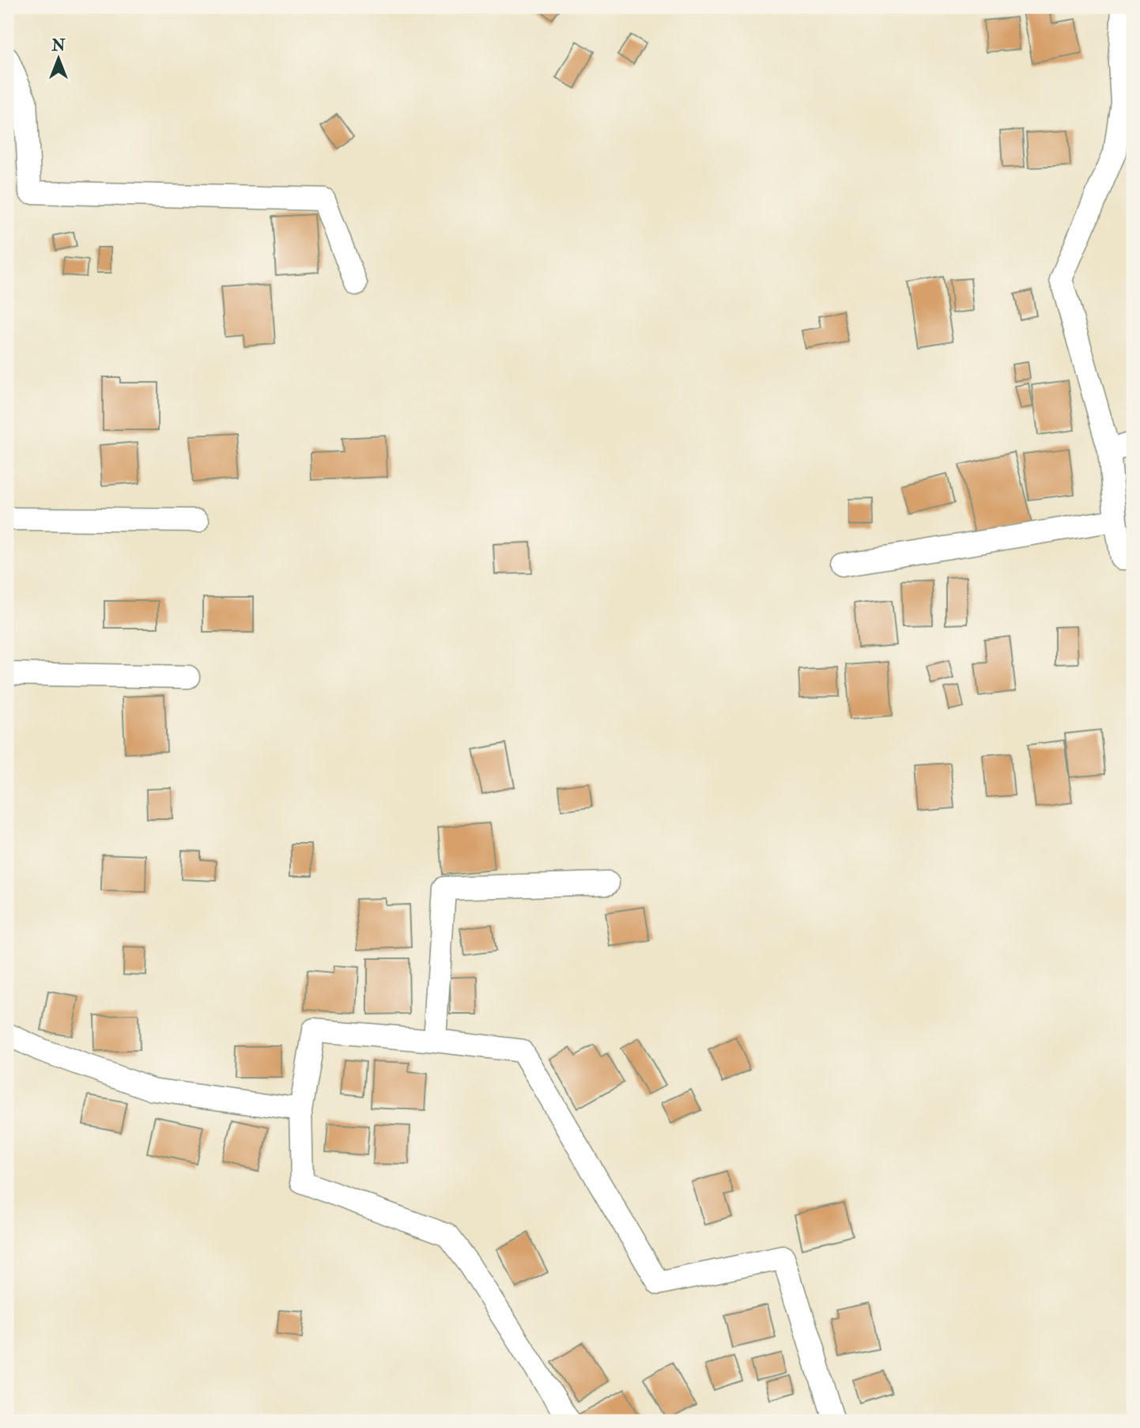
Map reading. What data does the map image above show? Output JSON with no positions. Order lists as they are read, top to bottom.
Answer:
{
  "north": "top"
}
